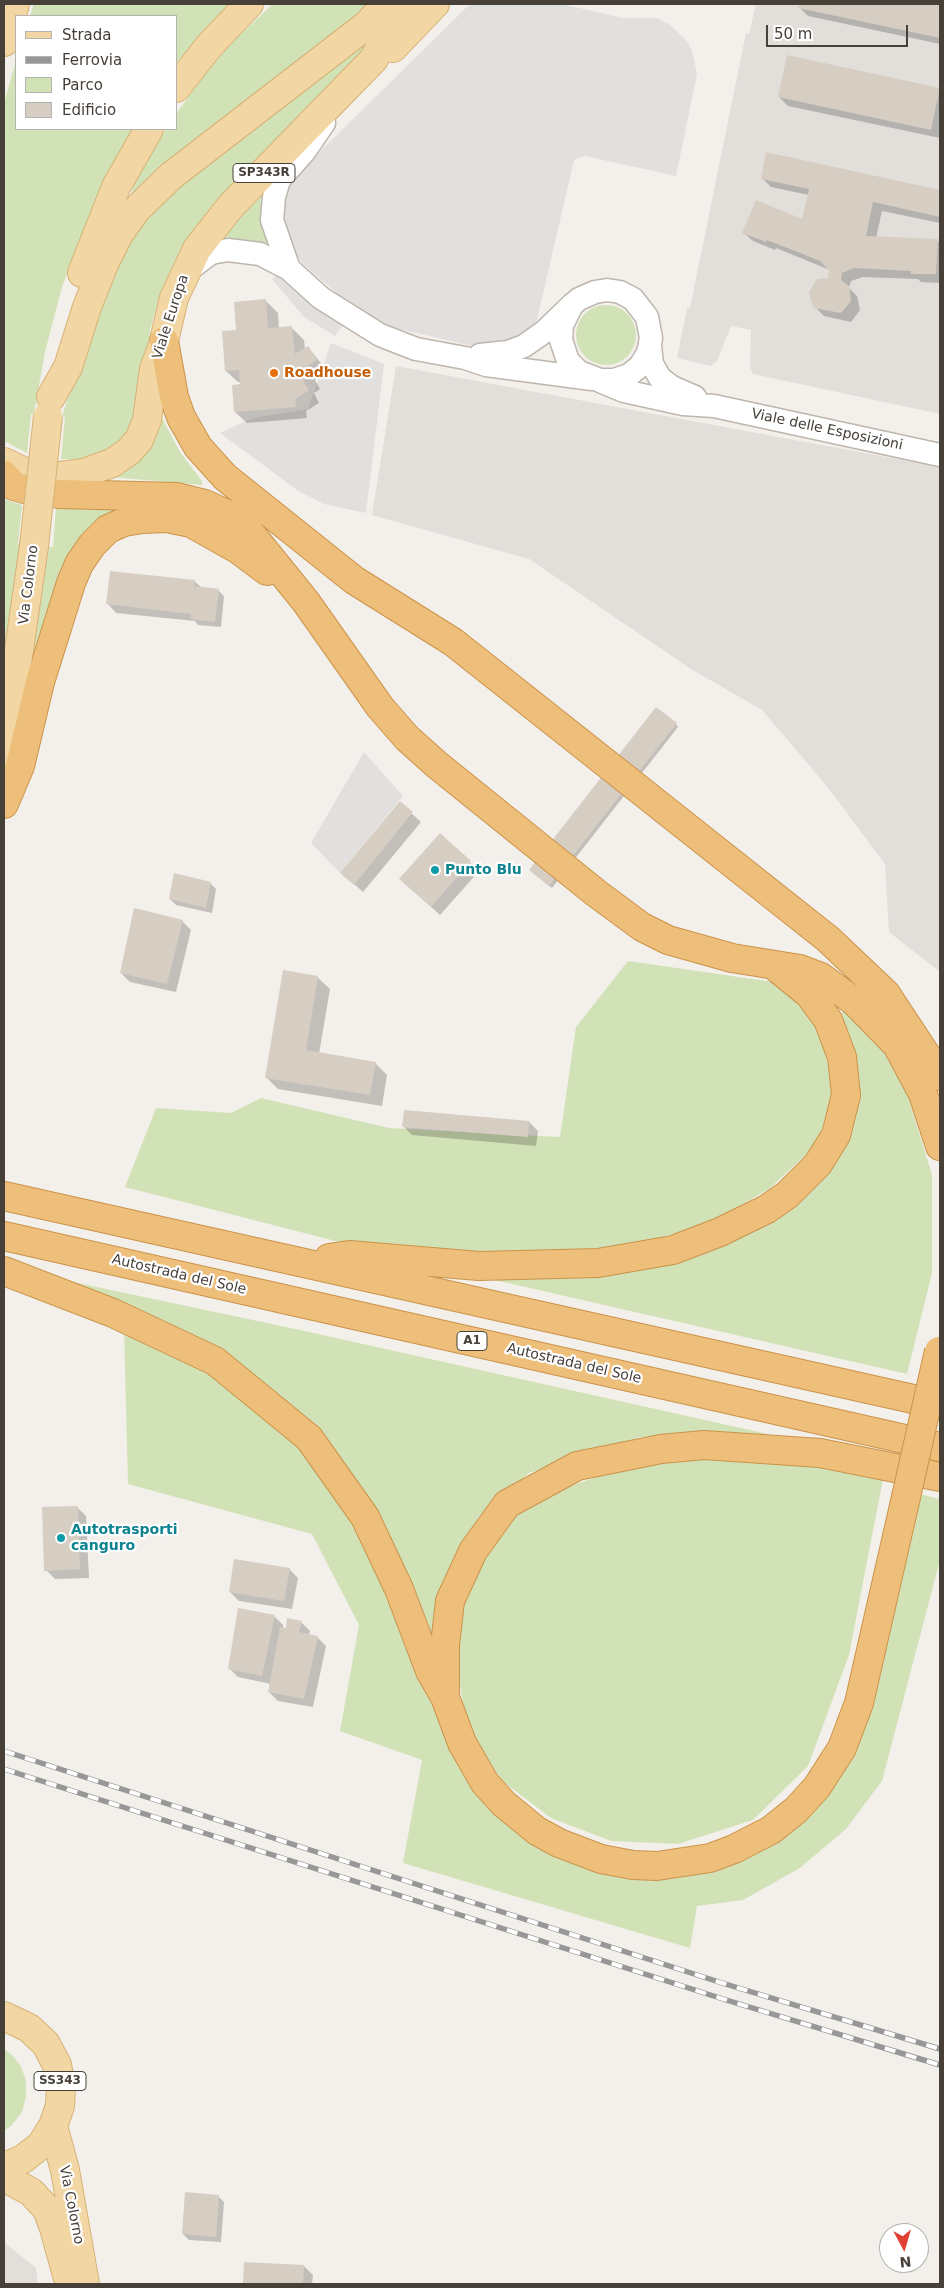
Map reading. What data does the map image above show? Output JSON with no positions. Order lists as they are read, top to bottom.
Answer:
{
  "streets": {
    "highway": ["Autostrada del Sole", "A1"],
    "main road": [
      "SP343R",
      "Viale Europa",
      "Via Colorno",
      "SS343"
    ],
    "street": ["Viale delle Esposizioni"]
  },
  "crossings": [
    ["SP343R", "Viale Europa"],
    ["Viale Europa", "Viale delle Esposizioni"]
  ],
  "places": ["Roadhouse", "Punto Blu", "Autotrasporti canguro"],
  "legend": [
    "Strada",
    "Ferrovia",
    "Parco",
    "Edificio"
  ],
  "scale_bar": "50 m",
  "north": "bottom"
}
